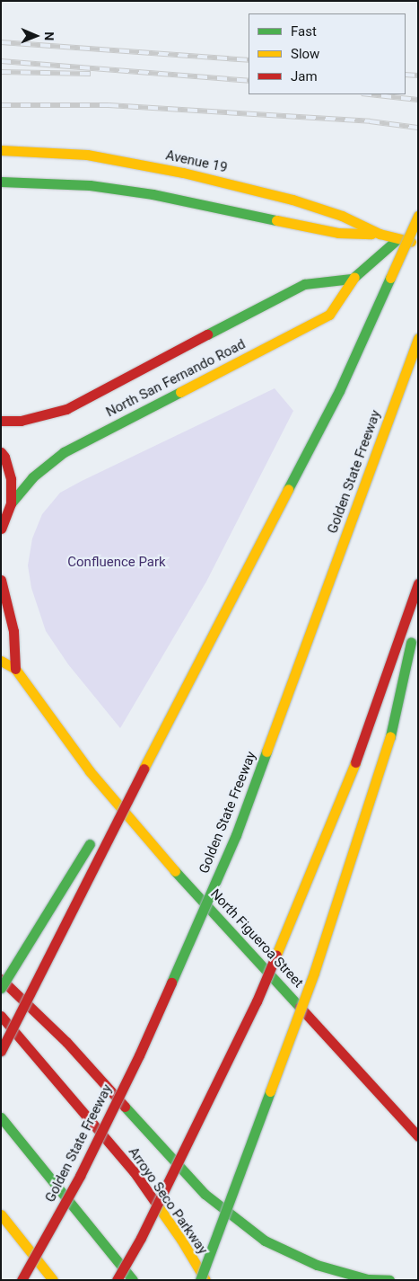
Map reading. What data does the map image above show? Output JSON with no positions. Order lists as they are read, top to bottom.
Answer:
{
  "streets": {
    "main road": [
      "Avenue 19",
      "North San Fernando Road",
      "Golden State Freeway",
      "North Figueroa Street",
      "Arroyo Seco Parkway"
    ]
  },
  "crossings": [
    ["Avenue 19", "North San Fernando Road"]
  ],
  "parks": ["Confluence Park"],
  "legend": ["Fast", "Slow", "Jam"],
  "north": "right"
}
